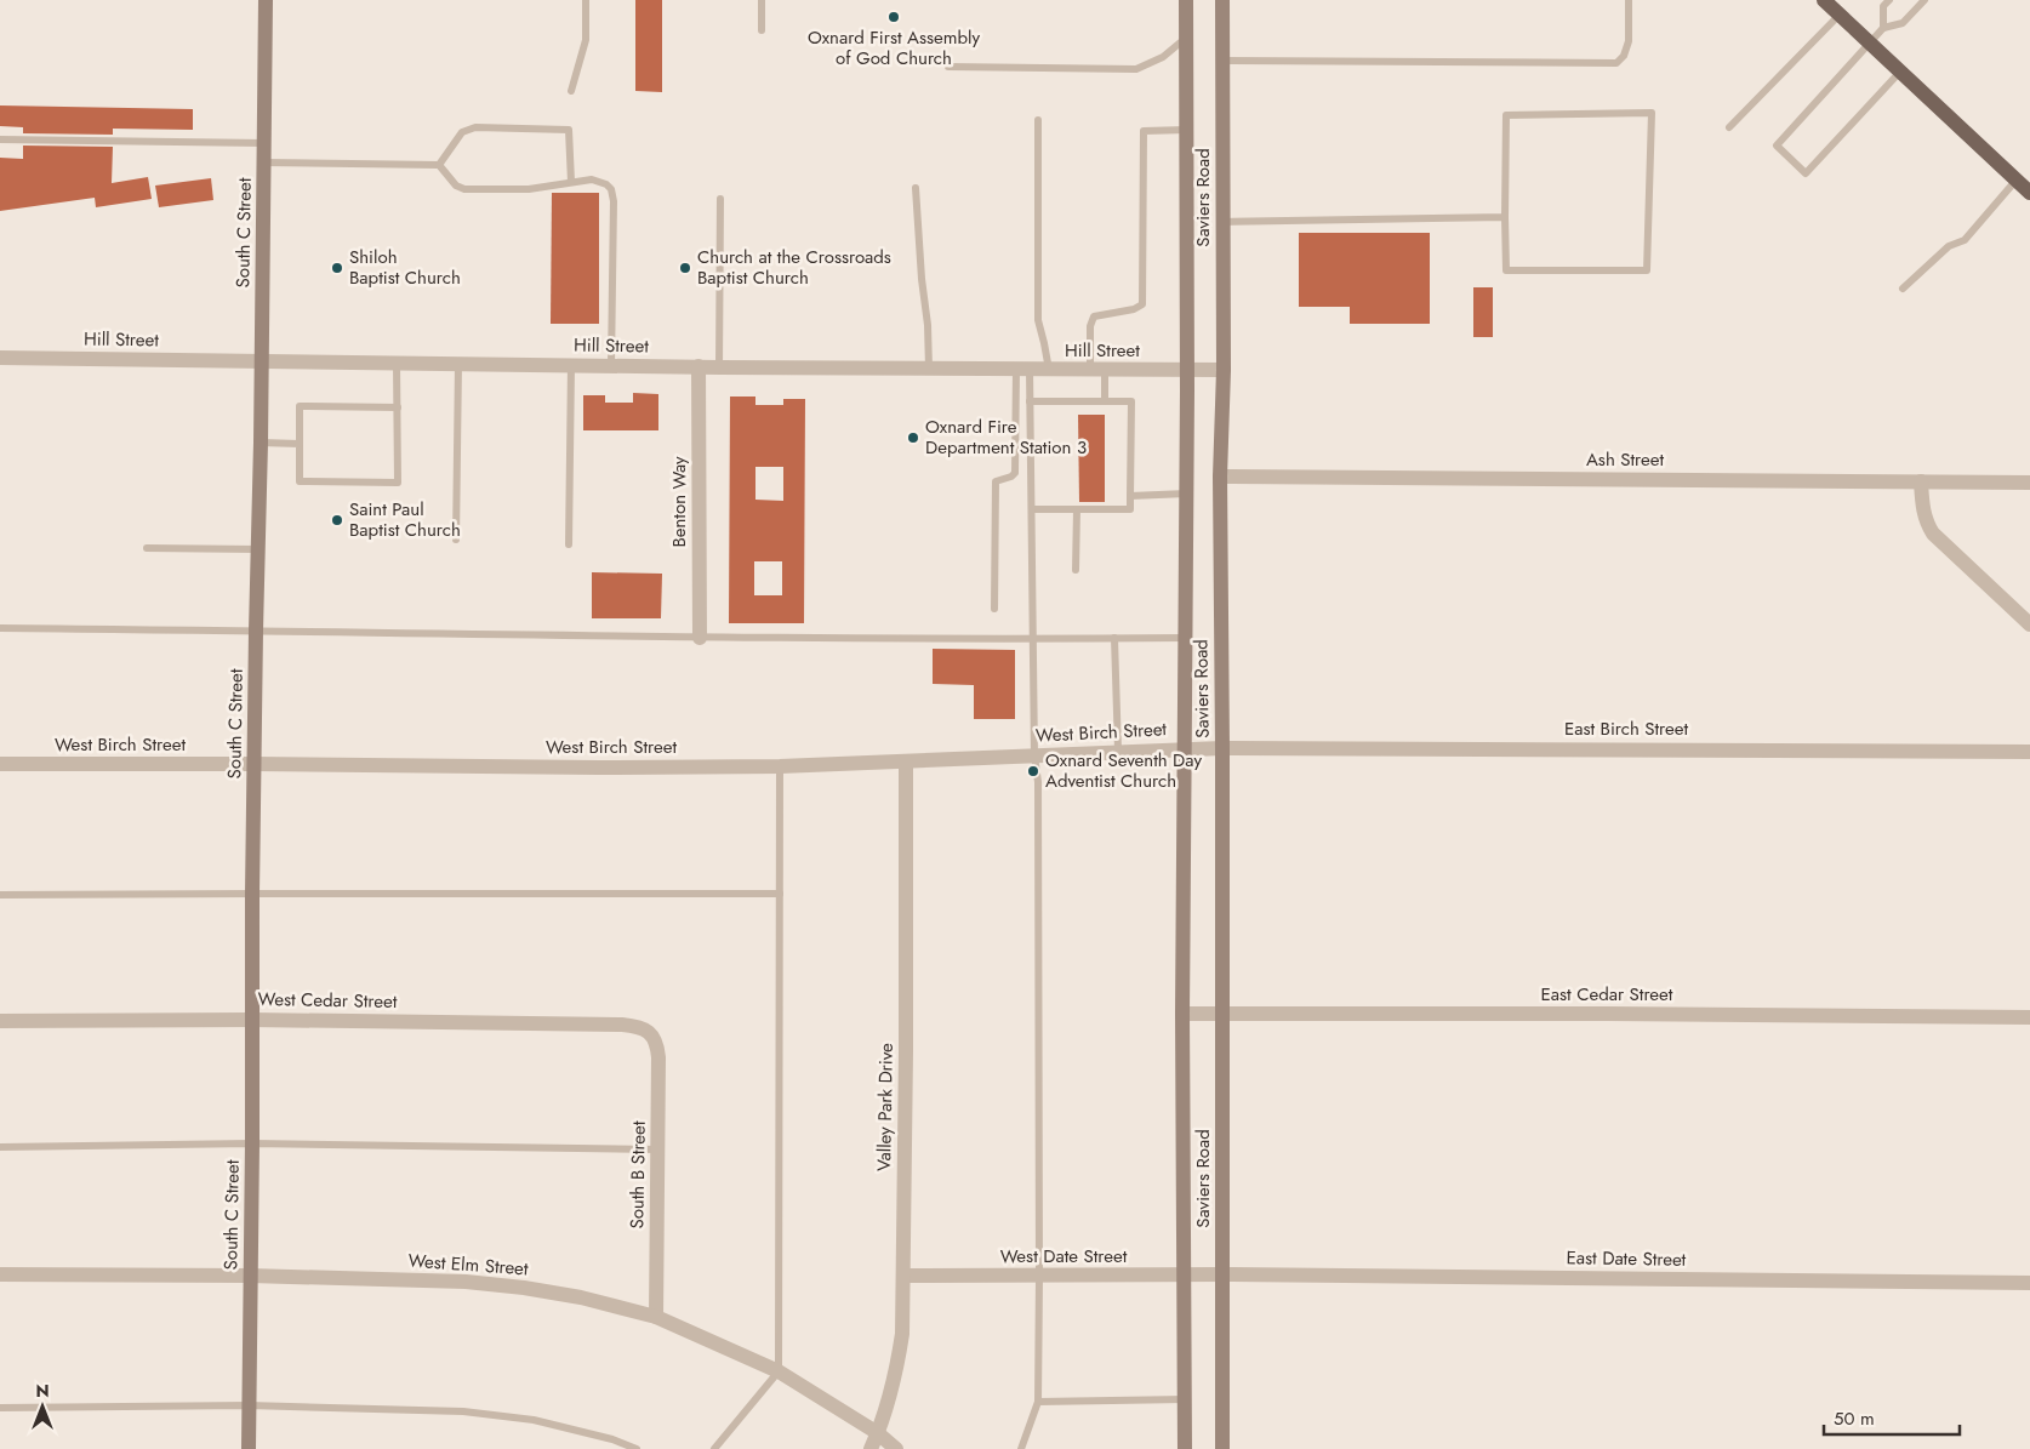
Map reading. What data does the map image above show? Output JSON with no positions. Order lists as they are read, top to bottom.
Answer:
{
  "streets": {
    "main road": ["Saviers Road", "South C Street"],
    "street": [
      "Hill Street",
      "Ash Street",
      "Benton Way",
      "East Birch Street",
      "West Birch Street",
      "East Cedar Street",
      "West Cedar Street",
      "Valley Park Drive",
      "South B Street",
      "West Date Street",
      "East Date Street",
      "West Elm Street"
    ]
  },
  "crossings": [
    ["Saviers Road", "Hill Street"],
    ["Saviers Road", "Ash Street"],
    ["Saviers Road", "East Birch Street"],
    ["Saviers Road", "West Birch Street"],
    ["Saviers Road", "East Cedar Street"],
    ["Saviers Road", "West Date Street"],
    ["Saviers Road", "East Date Street"],
    ["South C Street", "Hill Street"],
    ["South C Street", "West Birch Street"],
    ["South C Street", "West Cedar Street"],
    ["South C Street", "West Elm Street"],
    ["Hill Street", "Benton Way"],
    ["East Birch Street", "West Birch Street"],
    ["West Birch Street", "Valley Park Drive"],
    ["West Cedar Street", "South B Street"],
    ["Valley Park Drive", "West Date Street"],
    ["Valley Park Drive", "West Elm Street"],
    ["South B Street", "West Elm Street"],
    ["West Date Street", "East Date Street"]
  ],
  "places": [
    "Oxnard First Assembly of God Church",
    "Shiloh Baptist Church",
    "Church at the Crossroads Baptist Church",
    "Oxnard Fire Department Station 3",
    "Saint Paul Baptist Church",
    "Oxnard Seventh Day Adventist Church"
  ],
  "scale_bar": "50 m",
  "north": "top"
}
